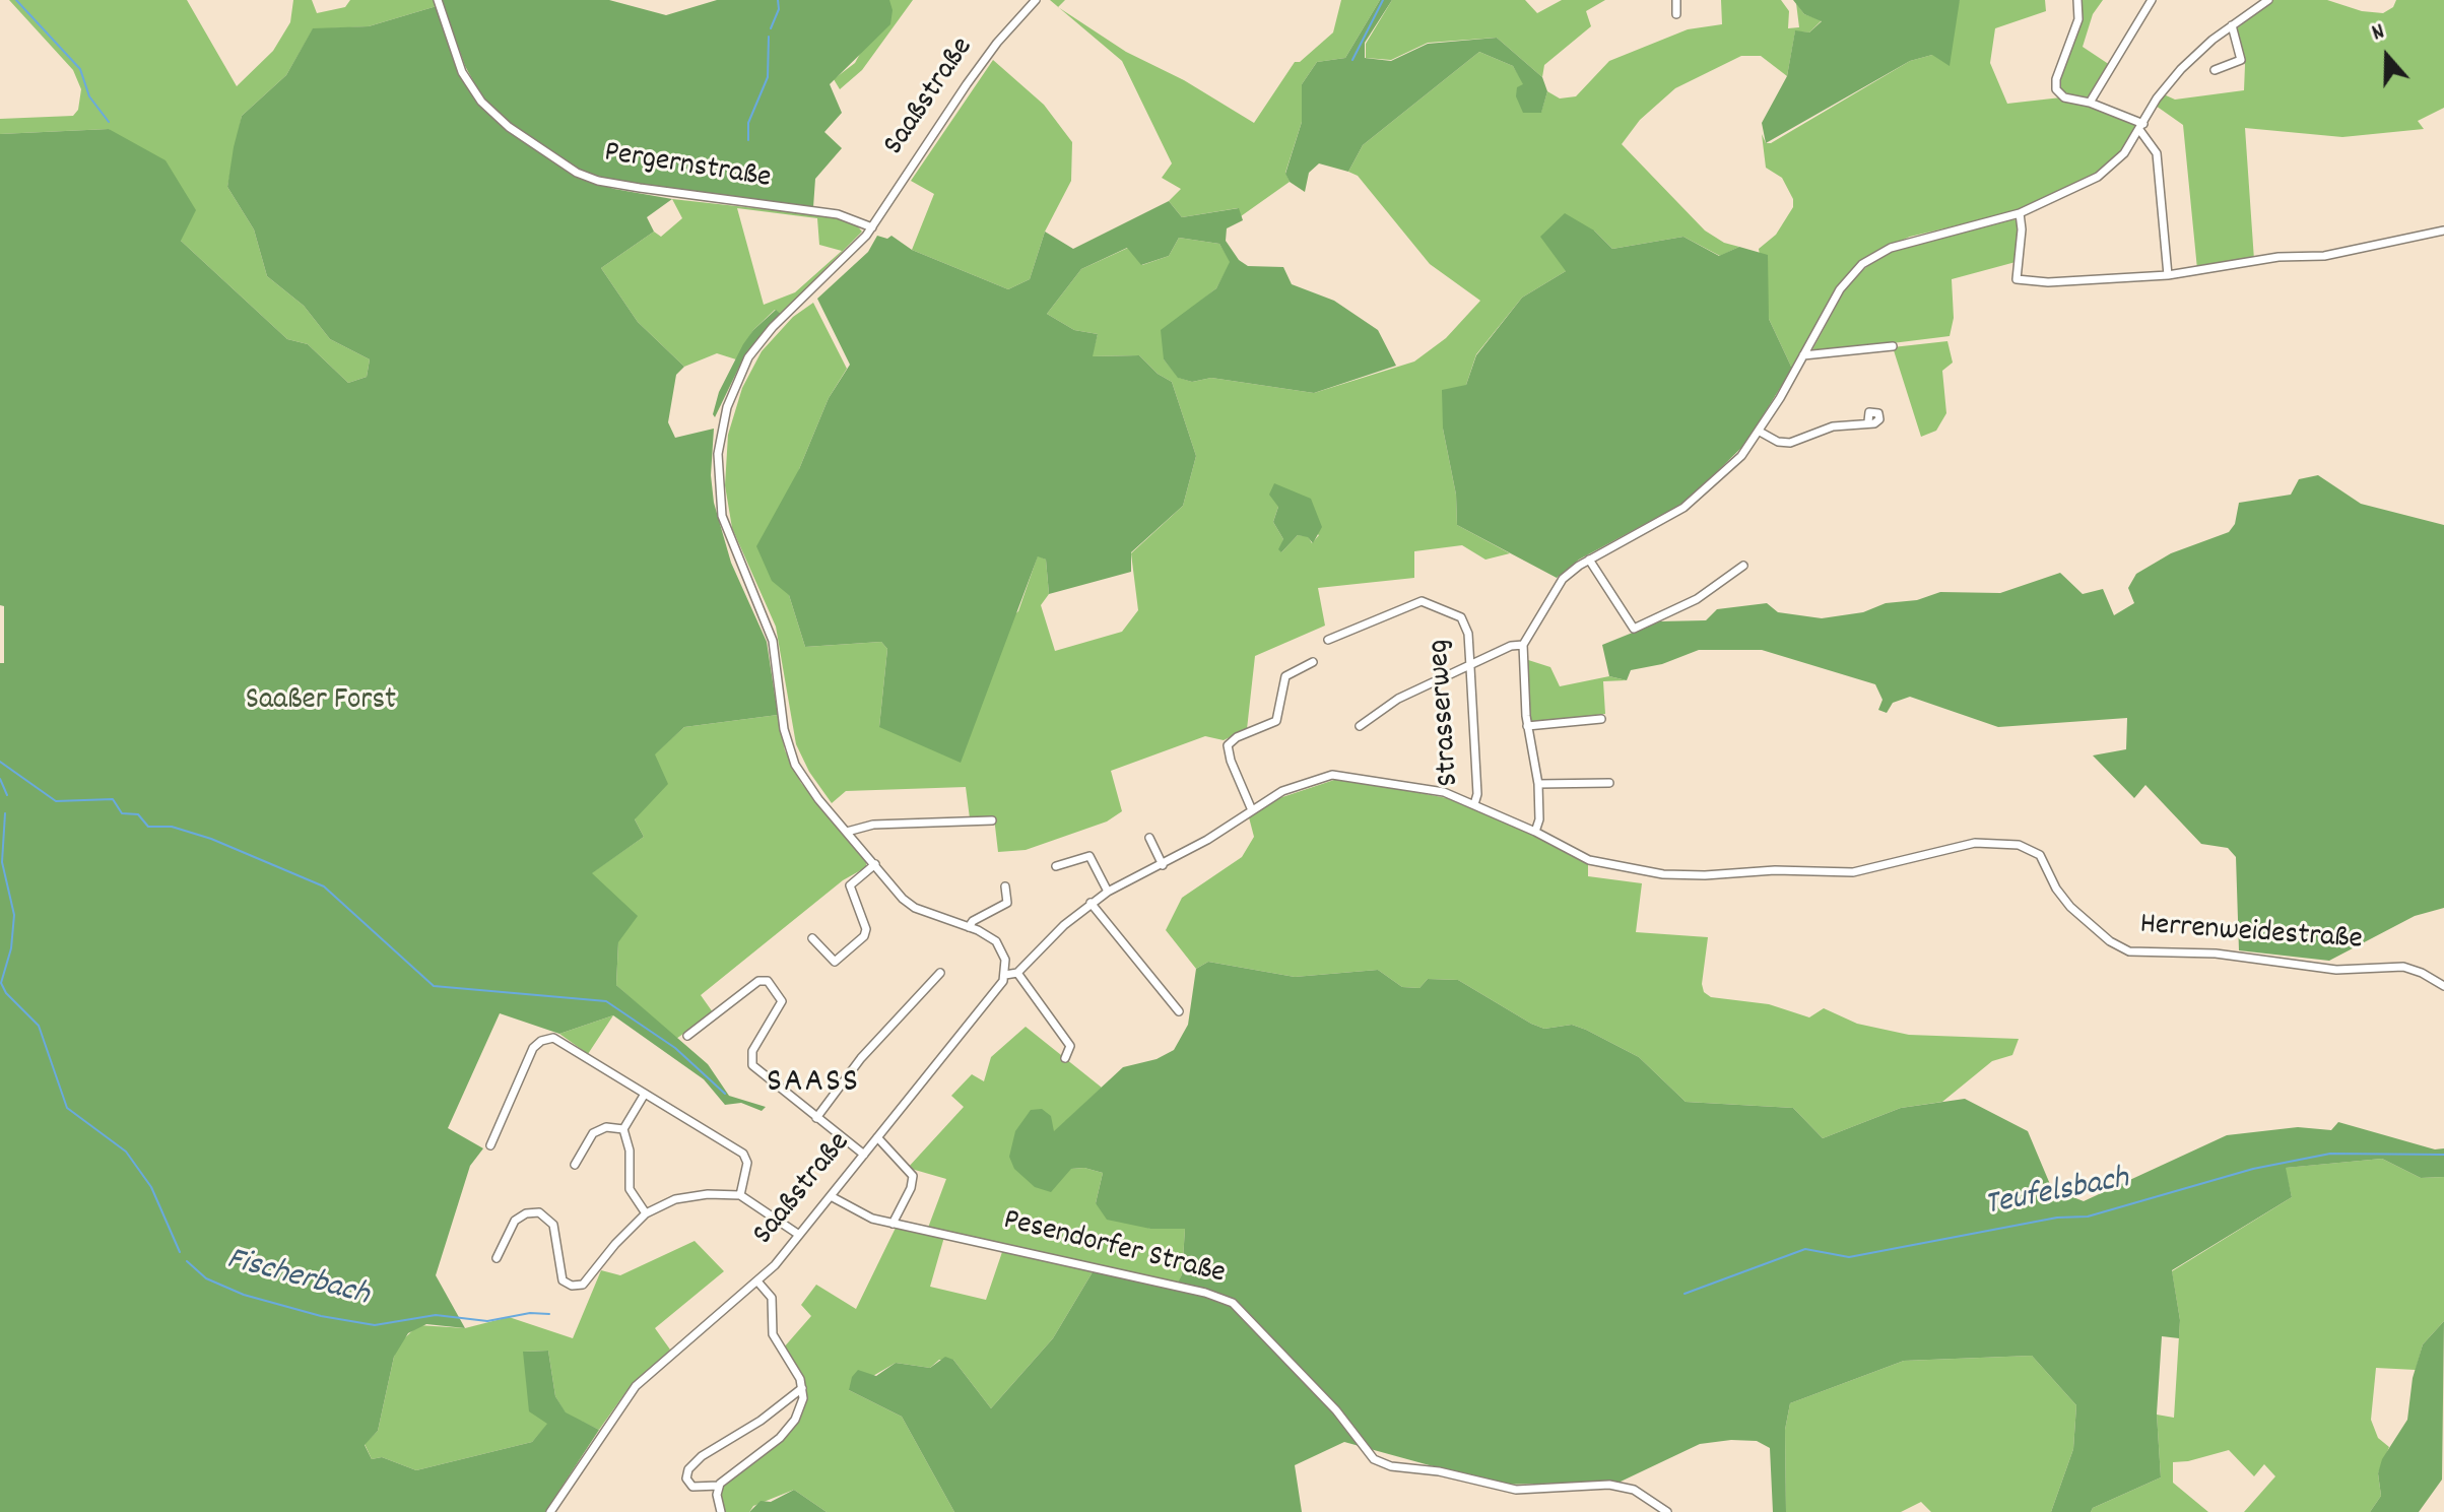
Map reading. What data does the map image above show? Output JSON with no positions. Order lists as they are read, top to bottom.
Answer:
{
  "streets": {
    "street": [
      "Saaßstraße",
      "Pergernstraße",
      "Strasserweg",
      "Herrenweidestraße",
      "Pesendorfer Straße"
    ]
  },
  "crossings": [
    ["Saaßstraße", "Pergernstraße"],
    ["Saaßstraße", "Pesendorfer Straße"],
    ["Strasserweg", "Herrenweidestraße"]
  ],
  "districts": ["SAASS"],
  "water": ["Teufelsbach", "Fischerbach"],
  "parks": ["Saaßer Forst"],
  "north": "top"
}
